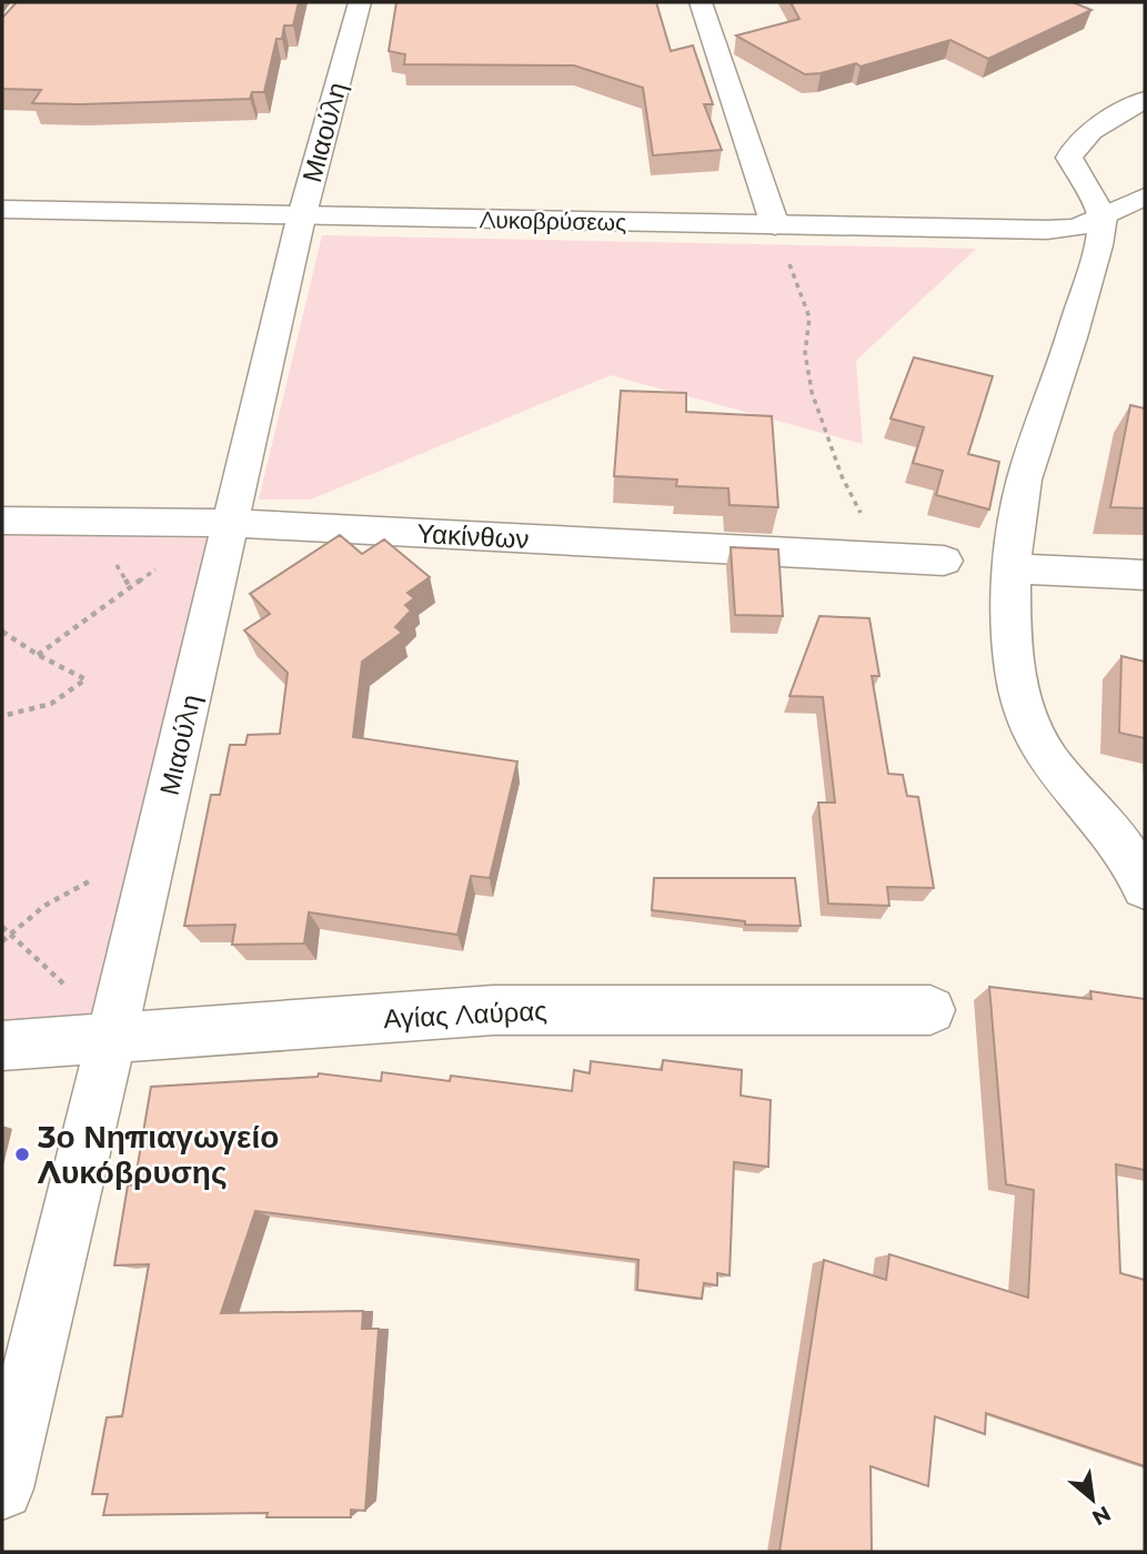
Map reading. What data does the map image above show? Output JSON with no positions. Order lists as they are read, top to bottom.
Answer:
{
  "streets": {
    "street": [
      "Μιαούλη",
      "Λυκοβρύσεως",
      "Υακίνθων",
      "Αγίας Λαύρας"
    ]
  },
  "crossings": [
    ["Μιαούλη", "Λυκοβρύσεως"],
    ["Μιαούλη", "Υακίνθων"],
    ["Μιαούλη", "Αγίας Λαύρας"]
  ],
  "places": ["3ο Νηπιαγωγείο Λυκόβρυσης"],
  "north": "bottom right"
}
